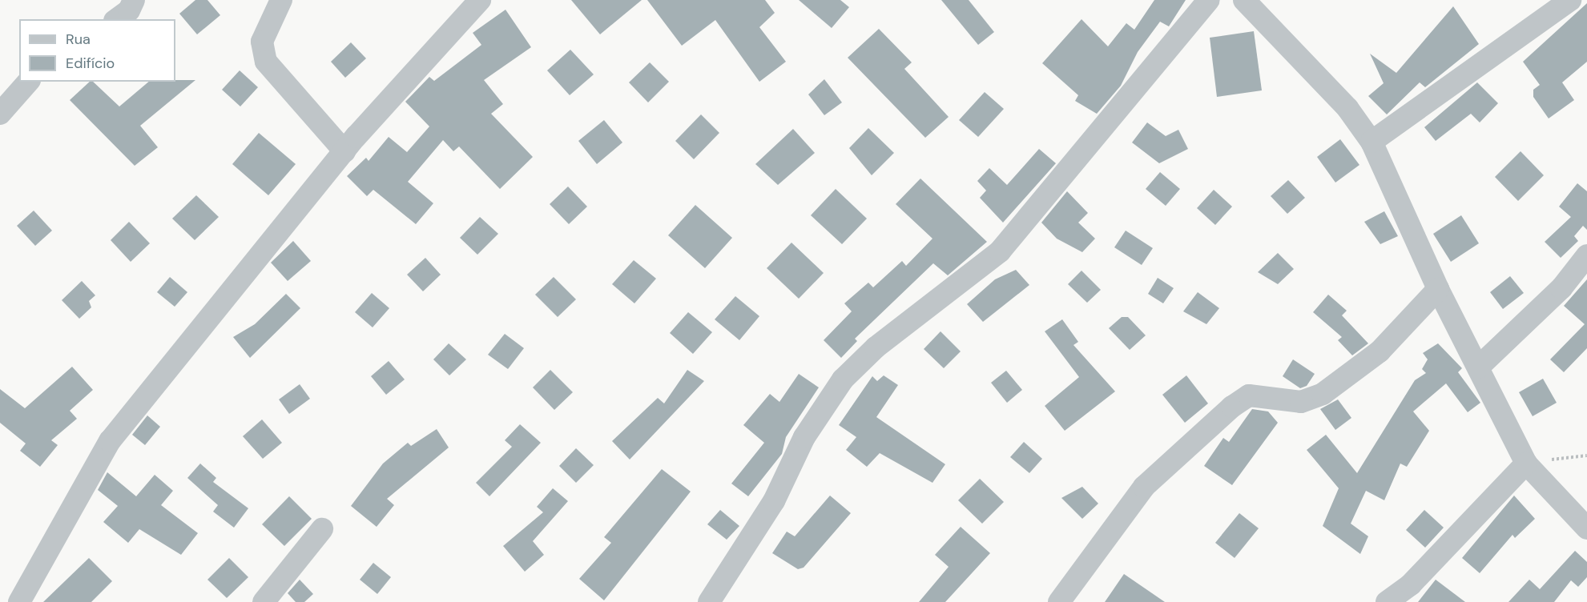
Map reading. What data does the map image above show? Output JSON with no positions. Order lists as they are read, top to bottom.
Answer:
{
  "legend": ["Rua", "Edifício"]
}
